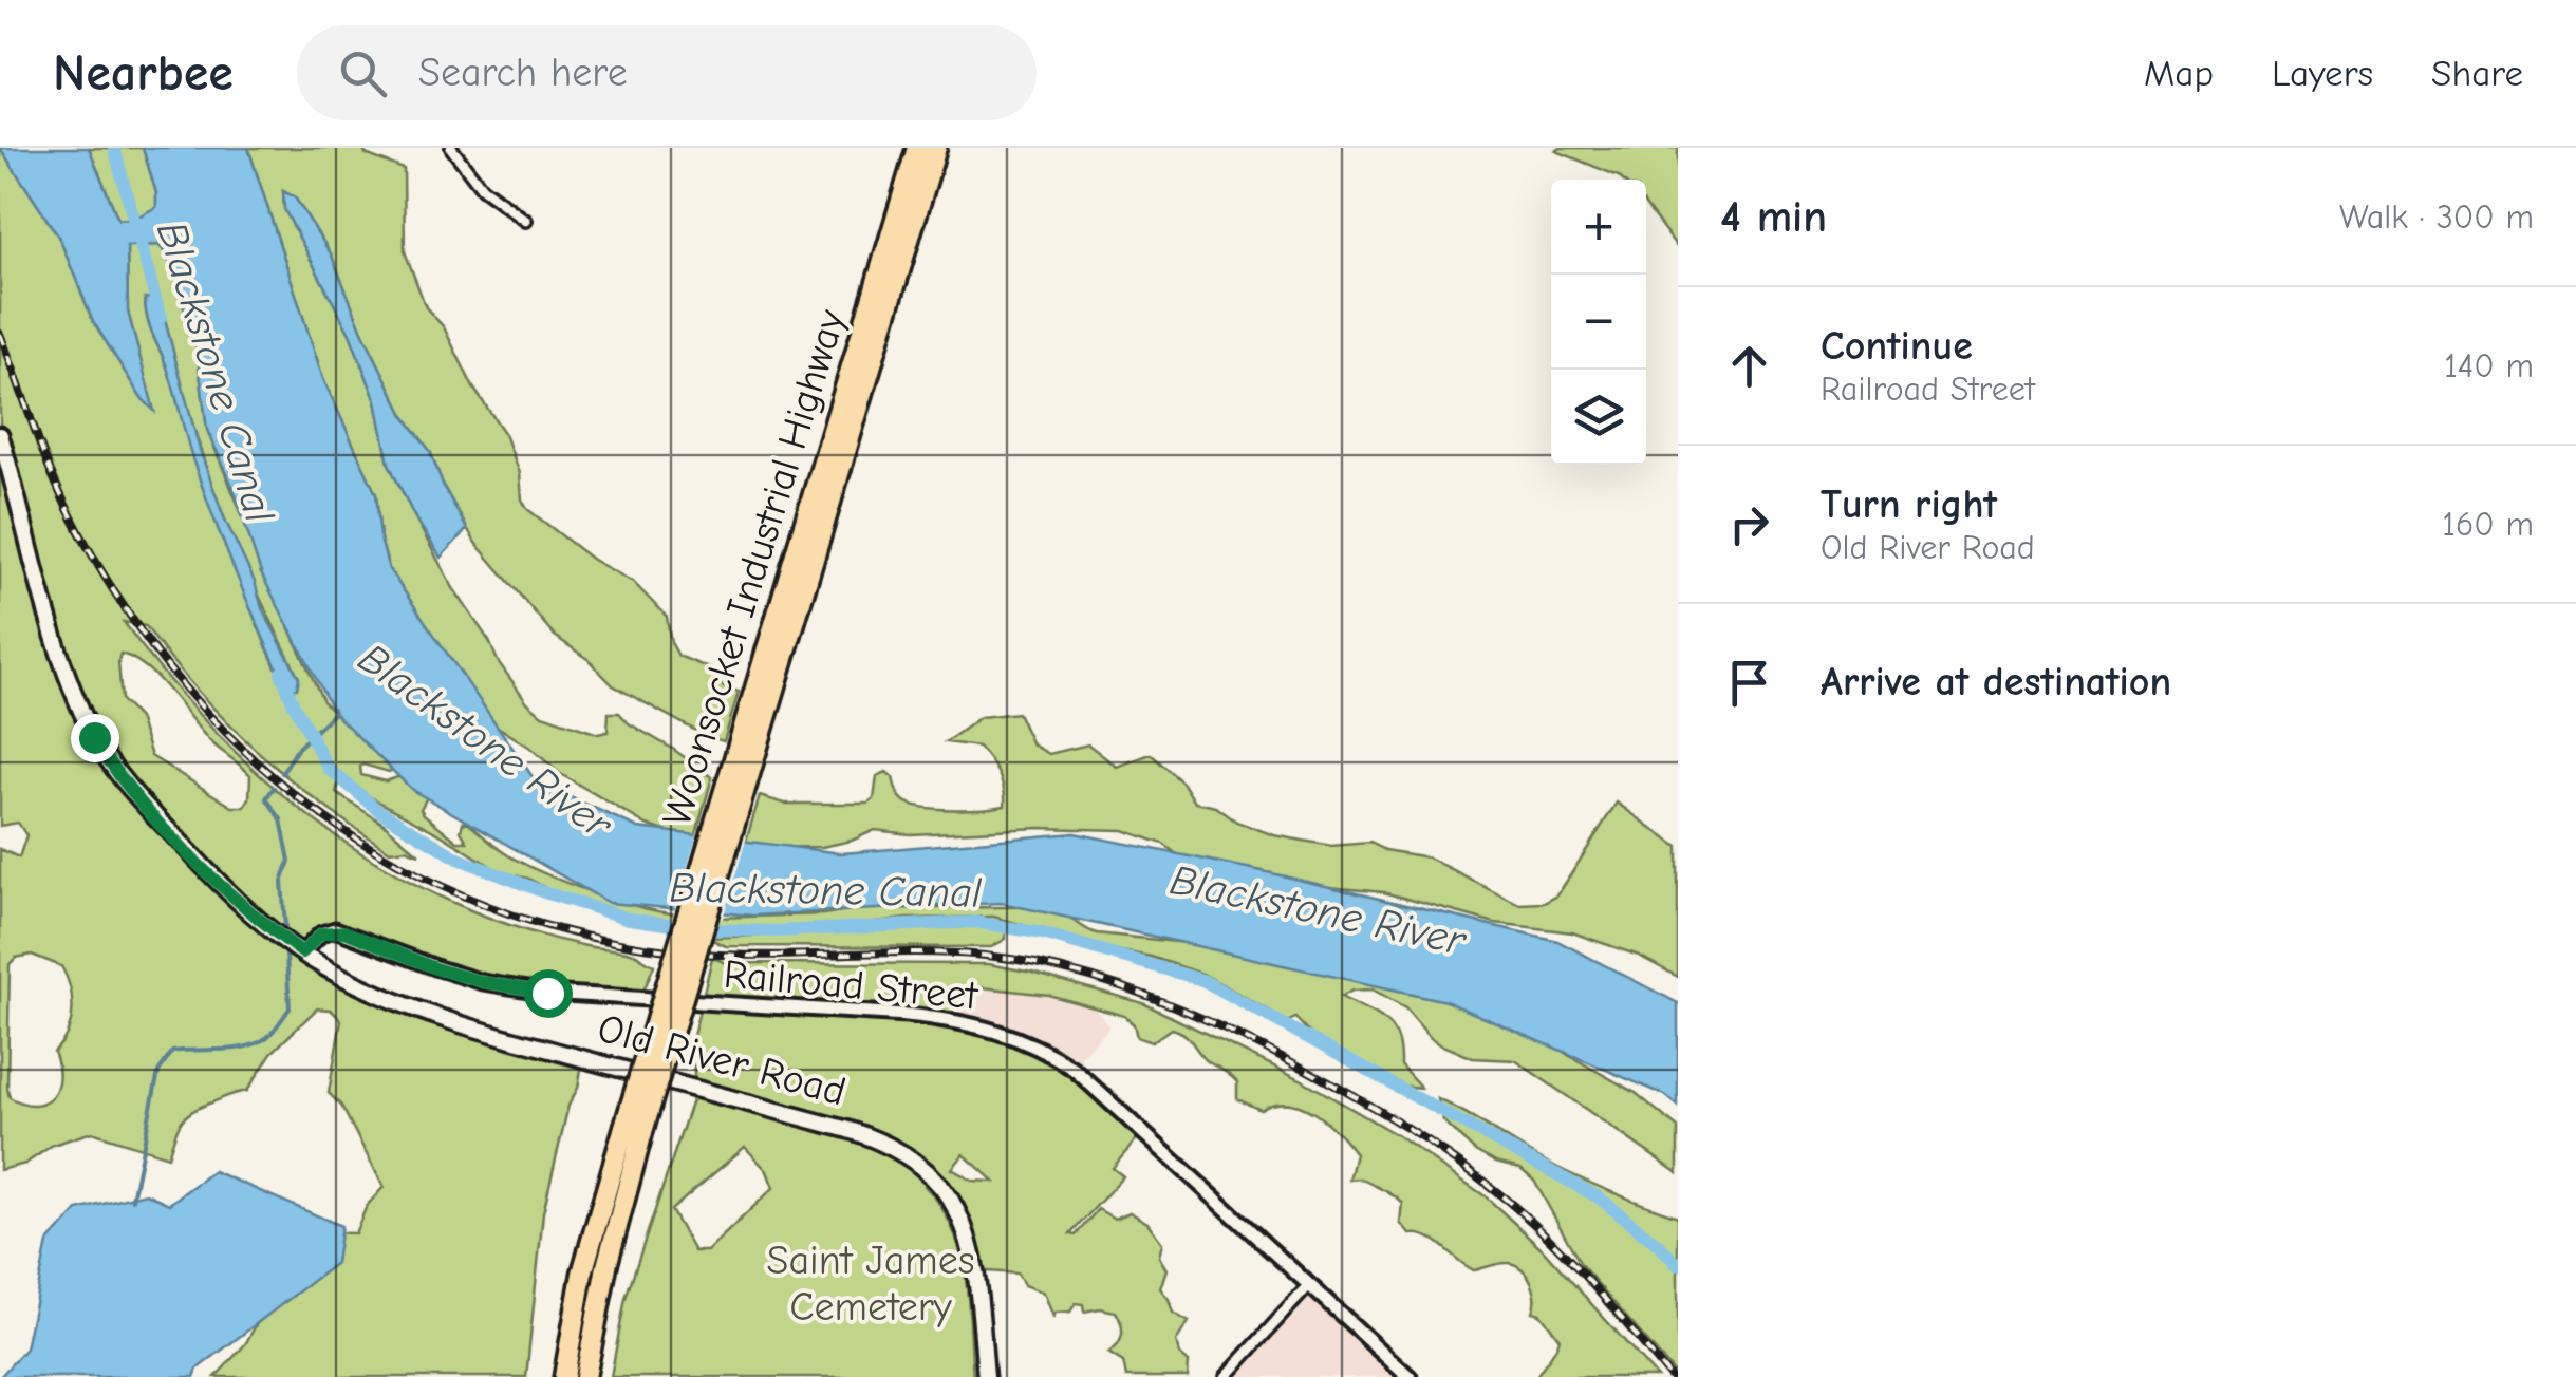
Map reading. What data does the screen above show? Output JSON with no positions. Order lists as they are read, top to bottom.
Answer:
{
  "streets": {
    "highway": ["Woonsocket Industrial Highway"],
    "main road": ["Old River Road"],
    "street": ["Railroad Street"]
  },
  "crossings": [
    ["Railroad Street", "Old River Road"]
  ],
  "water": ["Blackstone Canal", "Blackstone River"],
  "parks": ["Saint James Cemetery"],
  "page": {
    "header": "Nearbee",
    "search": "Search here",
    "nav": ["Map", "Layers", "Share"],
    "heading": ["4 min", "Walk · 300 m"],
    "map_buttons": ["+", "−"],
    "list": [
      ["Continue", "Railroad Street", "140 m"],
      ["Turn right", "Old River Road", "160 m"],
      "Arrive at destination"
    ]
  }
}
